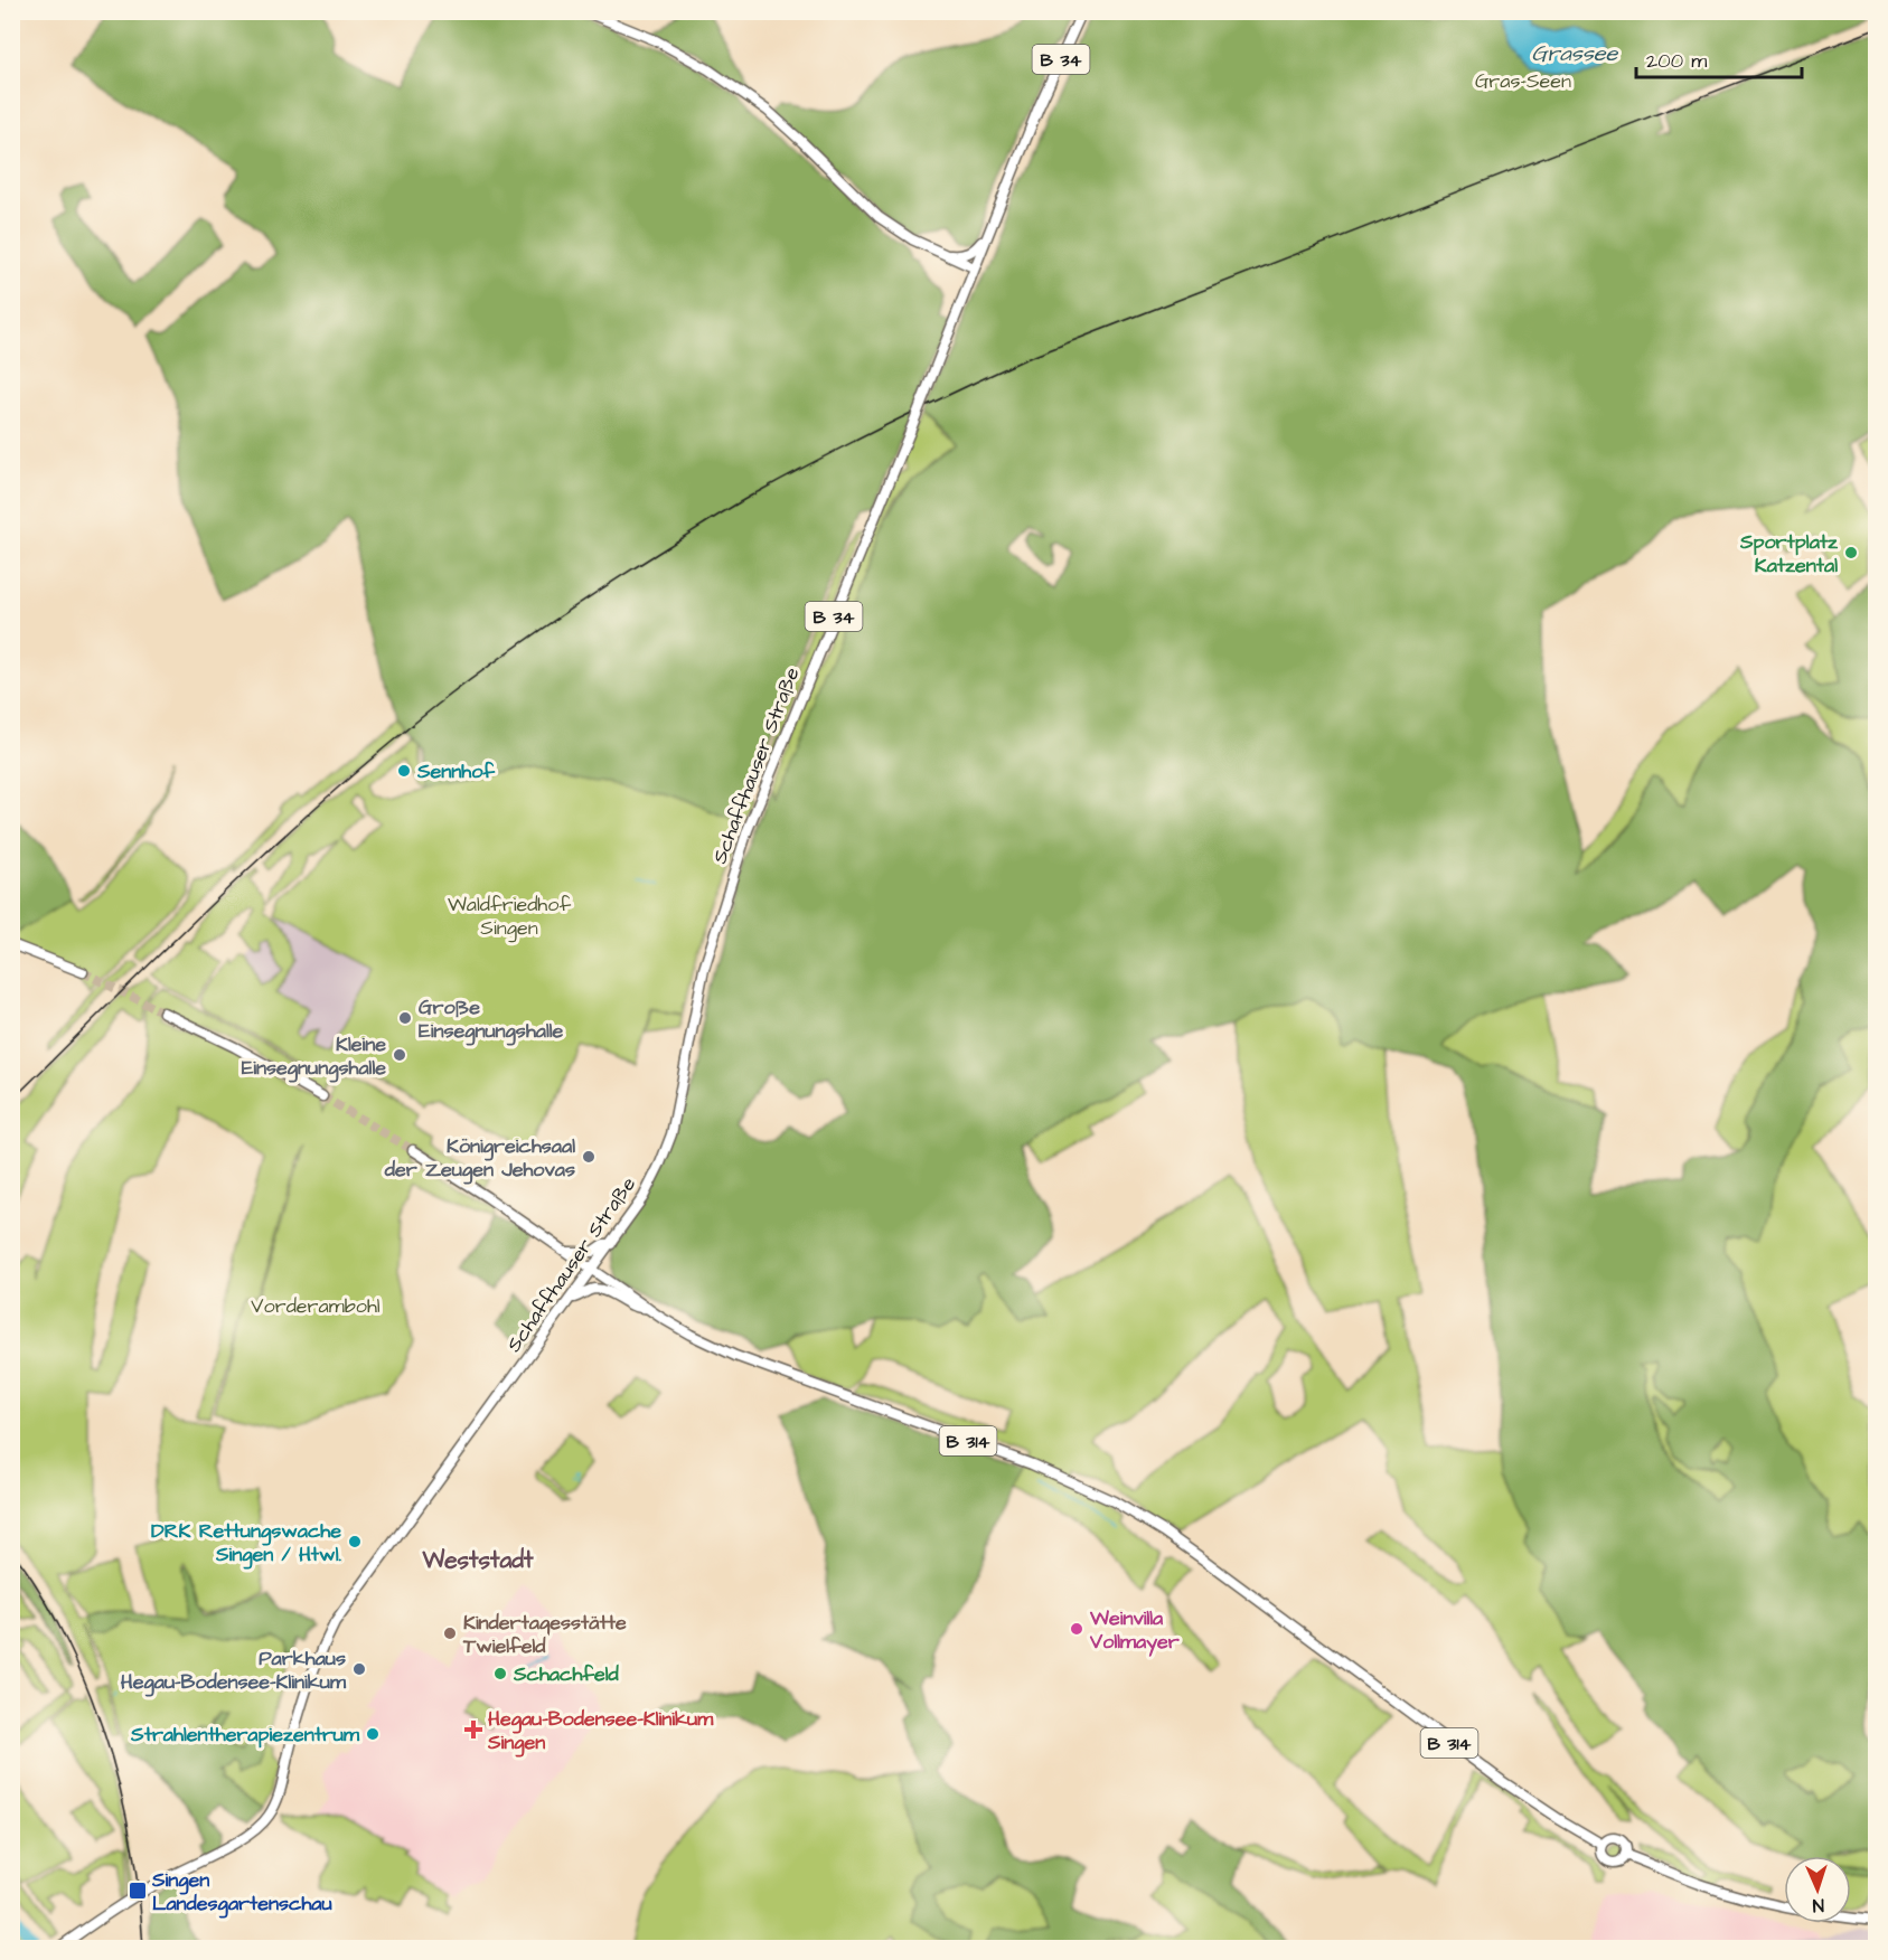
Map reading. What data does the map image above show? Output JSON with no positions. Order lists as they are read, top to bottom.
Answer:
{
  "streets": {
    "main road": ["B 34", "Schaffhauser Straße", "B 314"]
  },
  "crossings": [
    ["B 34", "Schaffhauser Straße"],
    ["Schaffhauser Straße", "B 314"]
  ],
  "districts": ["Weststadt"],
  "water": ["Grassee"],
  "parks": ["Gras-Seen", "Waldfriedhof Singen", "Vorderambohl"],
  "places": {
    "other": [
      "Sportplatz Katzental",
      "Sennhof",
      "Große Einsegnungshalle",
      "Kleine Einsegnungshalle",
      "Königreichsaal der Zeugen Jehovas",
      "DRK Rettungswache Singen / Htwl.",
      "Weinvilla Vollmayer",
      "Kindertagesstätte Twielfeld",
      "Parkhaus Hegau-Bodensee-Klinikum",
      "Schachfeld",
      "Strahlentherapiezentrum"
    ],
    "health": ["Hegau-Bodensee-Klinikum Singen"],
    "transit": ["Singen Landesgartenschau"]
  },
  "scale_bar": "200 m",
  "north": "bottom"
}
